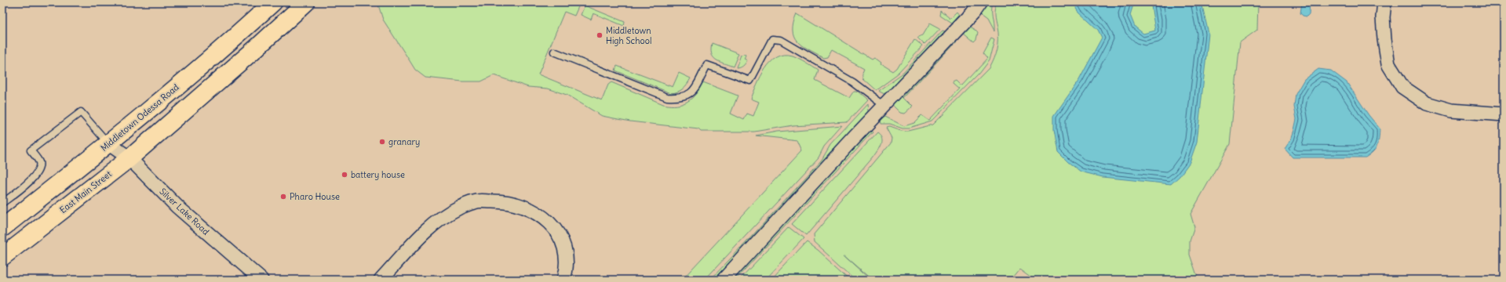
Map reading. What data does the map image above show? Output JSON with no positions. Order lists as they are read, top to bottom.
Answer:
{
  "streets": {
    "main road": ["Middletown Odessa Road", "East Main Street"],
    "street": ["Silver Lake Road"]
  },
  "crossings": [
    ["Middletown Odessa Road", "Silver Lake Road"],
    ["East Main Street", "Silver Lake Road"]
  ],
  "places": [
    "Middletown High School",
    "granary",
    "battery house",
    "Pharo House"
  ]
}
